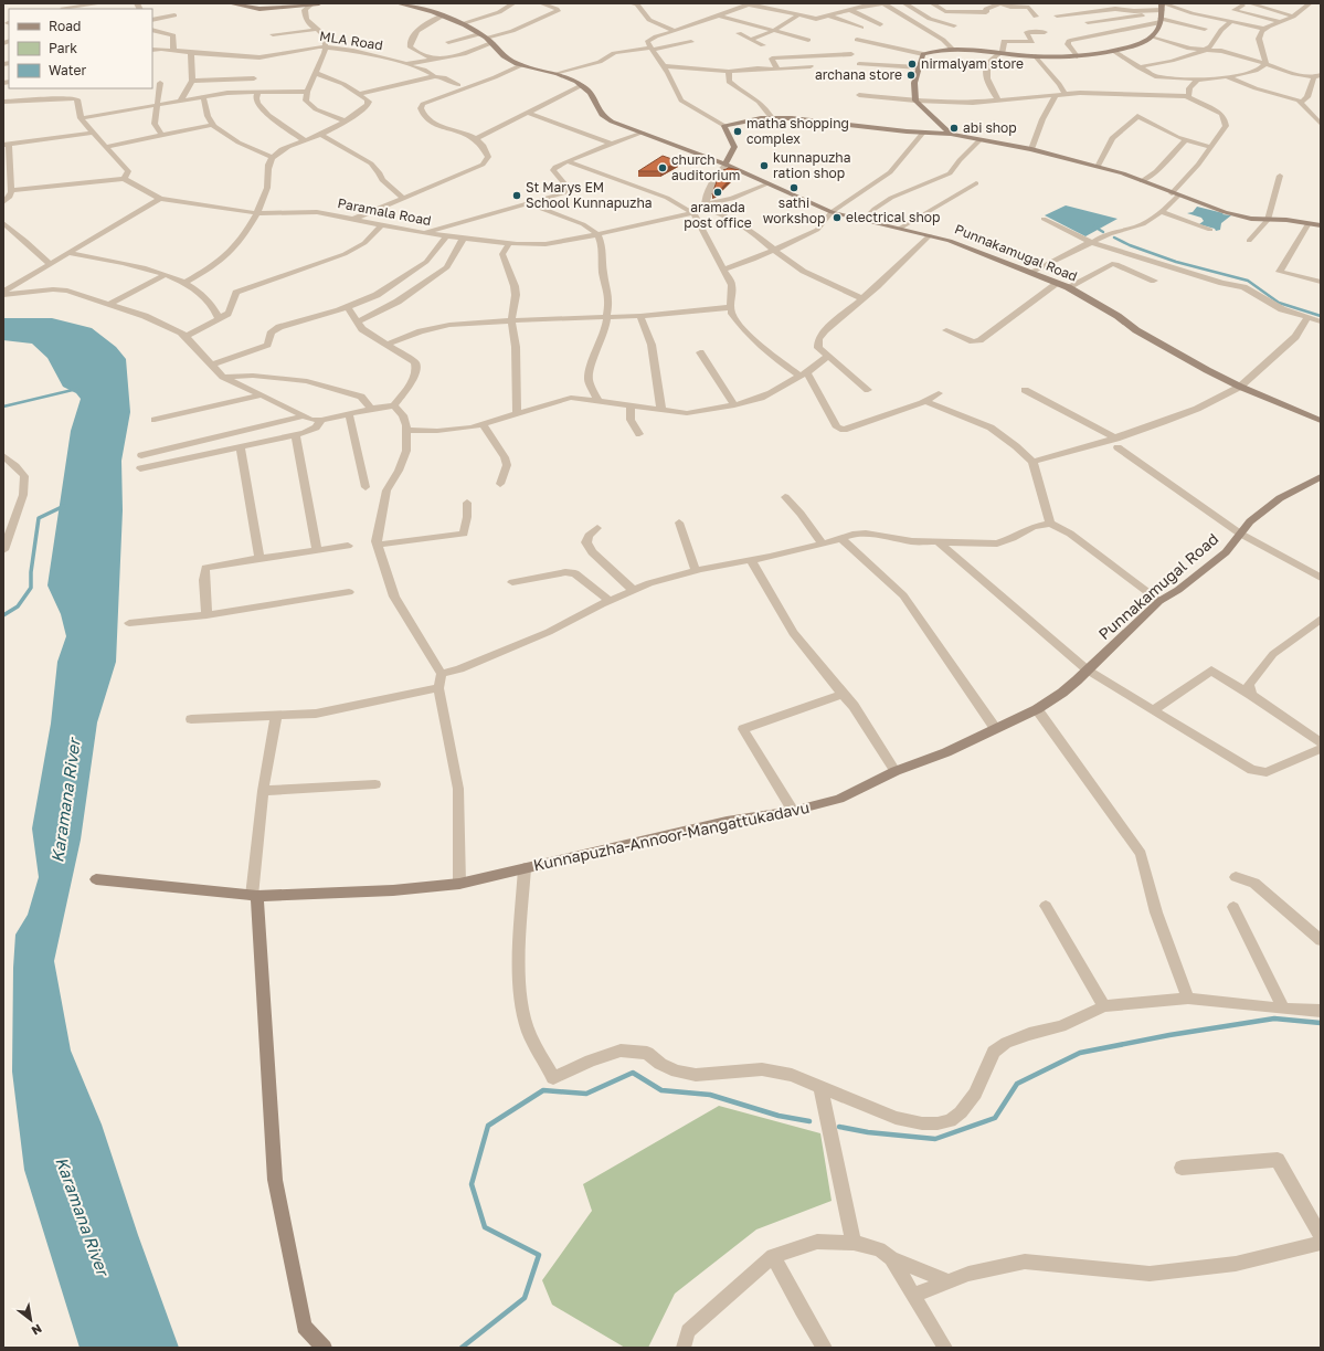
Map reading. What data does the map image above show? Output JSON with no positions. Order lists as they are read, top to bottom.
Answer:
{
  "streets": {
    "street": [
      "MLA Road",
      "Paramala Road",
      "Punnakamugal Road",
      "Kunnapuzha-Annoor-Mangattukadavu"
    ]
  },
  "crossings": [
    ["Paramala Road", "Punnakamugal Road"],
    ["Punnakamugal Road", "Kunnapuzha-Annoor-Mangattukadavu"]
  ],
  "water": ["Karamana River"],
  "places": [
    "nirmalyam store",
    "archana store",
    "abi shop",
    "matha shopping complex",
    "kunnapuzha ration shop",
    "church auditorium",
    "sathi workshop",
    "aramada post office",
    "St Marys EM School Kunnapuzha",
    "electrical shop"
  ],
  "legend": ["Road", "Park", "Water"],
  "north": "bottom right"
}
